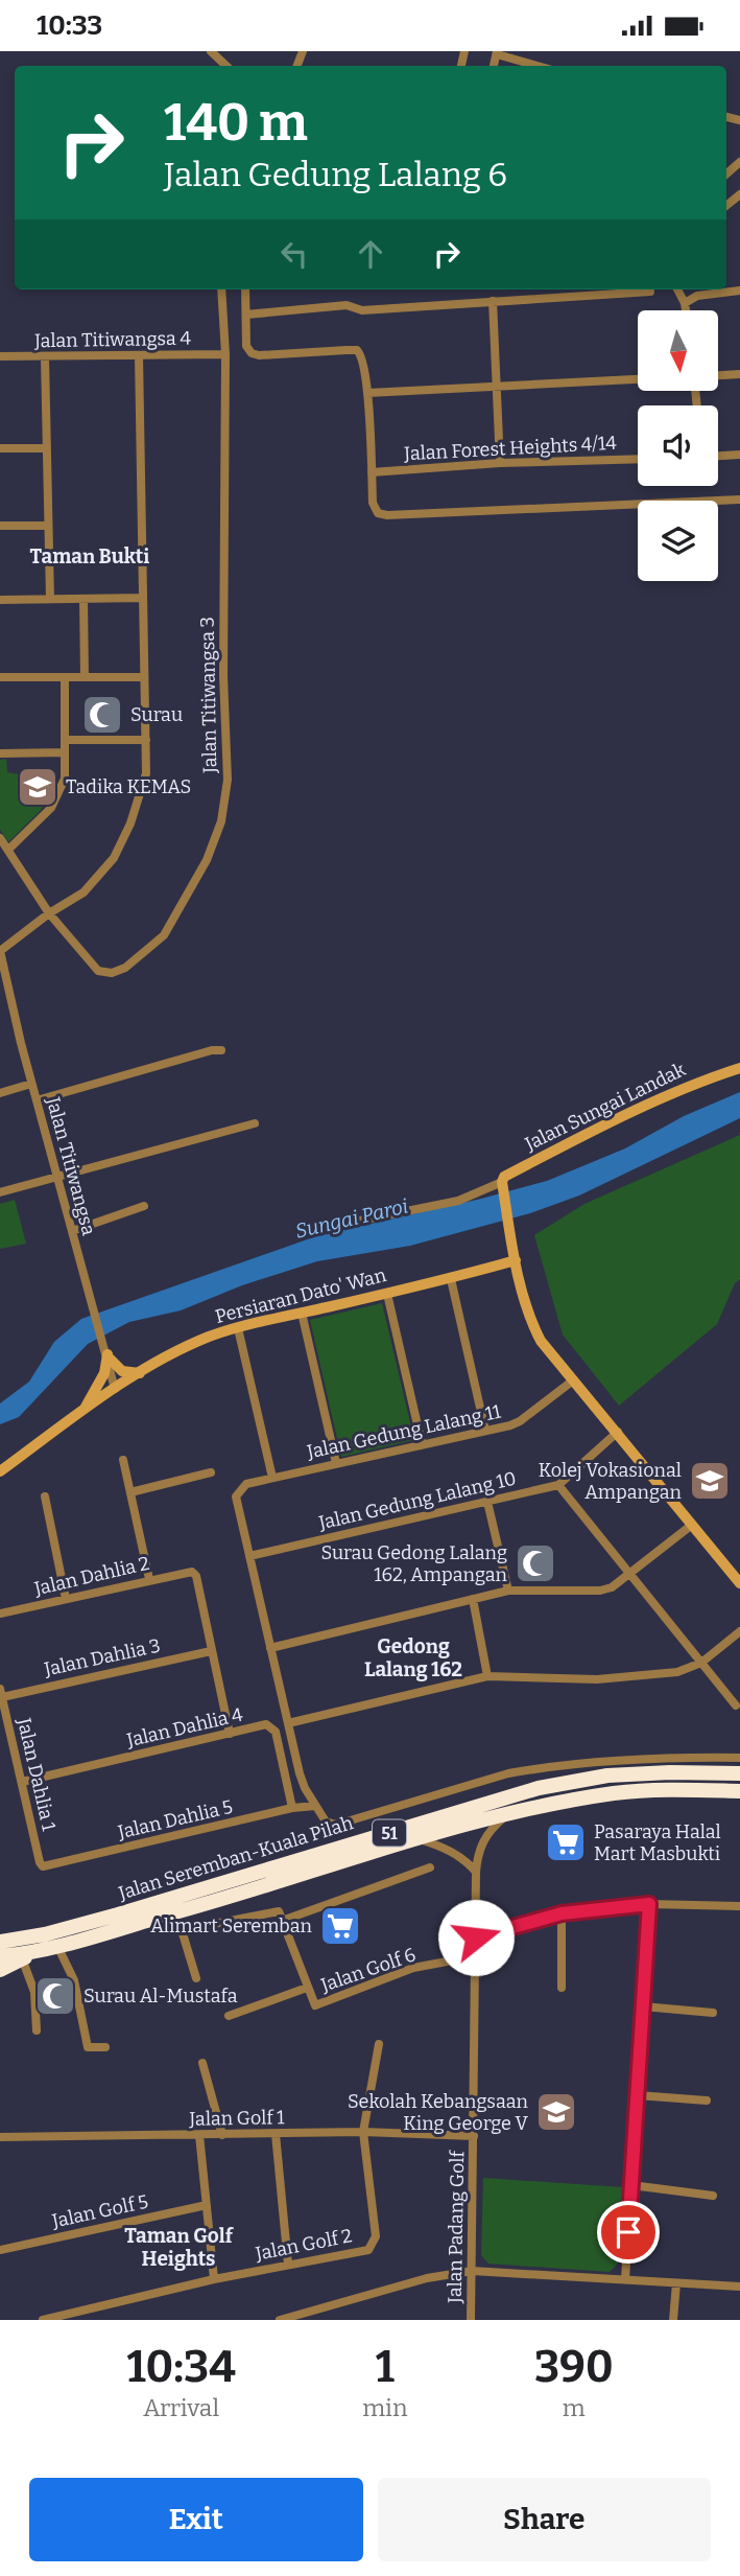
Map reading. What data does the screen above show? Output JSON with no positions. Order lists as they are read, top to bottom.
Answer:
{
  "streets": {
    "highway": ["51", "Jalan Seremban-Kuala Pilah"],
    "street": [
      "Jalan Titiwangsa 4",
      "Jalan Forest Heights 4/14",
      "Jalan Titiwangsa 3",
      "Jalan Sungai Landak",
      "Jalan Titiwangsa",
      "Persiaran Dato' Wan",
      "Jalan Gedung Lalang 11",
      "Jalan Gedung Lalang 10",
      "Jalan Dahlia 2",
      "Jalan Dahlia 3",
      "Jalan Dahlia 4",
      "Jalan Dahlia 1",
      "Jalan Dahlia 5",
      "Jalan Golf 6",
      "Jalan Golf 1",
      "Jalan Golf 5",
      "Jalan Padang Golf",
      "Jalan Golf 2"
    ]
  },
  "crossings": [
    ["Jalan Titiwangsa 4", "Jalan Titiwangsa 3"],
    ["Jalan Titiwangsa", "Persiaran Dato' Wan"],
    ["Jalan Gedung Lalang 11", "Jalan Gedung Lalang 10"],
    ["Jalan Dahlia 2", "Jalan Dahlia 3"],
    ["Jalan Dahlia 3", "Jalan Dahlia 1"],
    ["Jalan Dahlia 4", "Jalan Dahlia 1"],
    ["Jalan Dahlia 4", "Jalan Dahlia 5"],
    ["Jalan Dahlia 1", "Jalan Dahlia 5"],
    ["Jalan Seremban-Kuala Pilah", "Jalan Padang Golf"],
    ["Jalan Golf 6", "Jalan Padang Golf"],
    ["Jalan Golf 1", "Jalan Padang Golf"],
    ["Jalan Golf 1", "Jalan Golf 2"]
  ],
  "districts": ["Taman Bukti", "Gedong Lalang 162", "Taman Golf Heights"],
  "water": ["Sungai Paroi"],
  "places": {
    "mosque": ["Surau", "Surau Gedong Lalang 162, Ampangan", "Surau Al-Mustafa"],
    "school or university": ["Tadika KEMAS", "Kolej Vokasional Ampangan", "Sekolah Kebangsaan King George V"],
    "supermarket": ["Pasaraya Halal Mart Masbukti", "Alimart Seremban"]
  },
  "north": "bottom",
  "page": {
    "status": "10:33",
    "turn": ["140 m", "Jalan Gedung Lalang 6"],
    "eta": [
      "10:34",
      "Arrival",
      "1",
      "min",
      "390",
      "m"
    ],
    "buttons": ["Exit", "Share"]
  }
}
